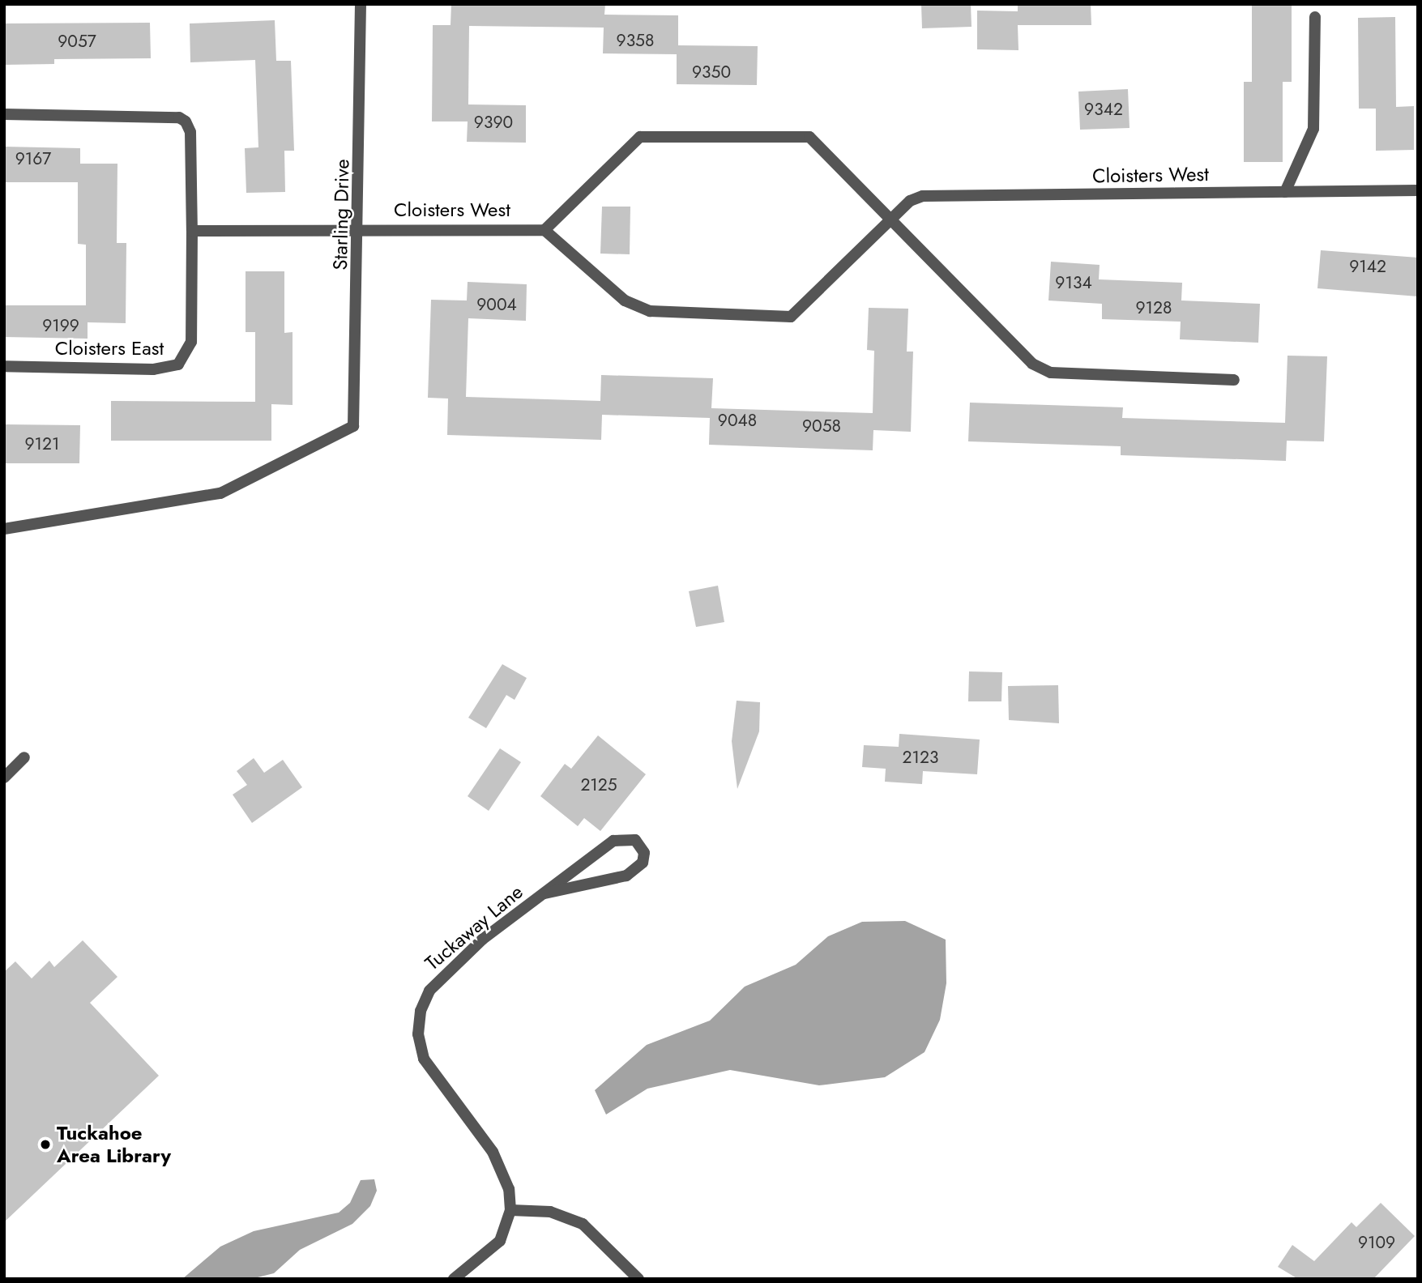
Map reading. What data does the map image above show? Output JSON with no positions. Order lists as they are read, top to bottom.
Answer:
{
  "streets": {
    "street": [
      "Cloisters West",
      "Starling Drive",
      "Cloisters East",
      "Tuckaway Lane"
    ]
  },
  "crossings": [
    ["Cloisters West", "Starling Drive"]
  ],
  "places": ["Tuckahoe Area Library"],
  "house_numbers": [
    "9358",
    "9057",
    "9350",
    "9342",
    "9390",
    "9167",
    "9142",
    "9134",
    "9004",
    "9128",
    "9199",
    "9048",
    "9058",
    "9121",
    "2123",
    "2125",
    "9109"
  ]
}
